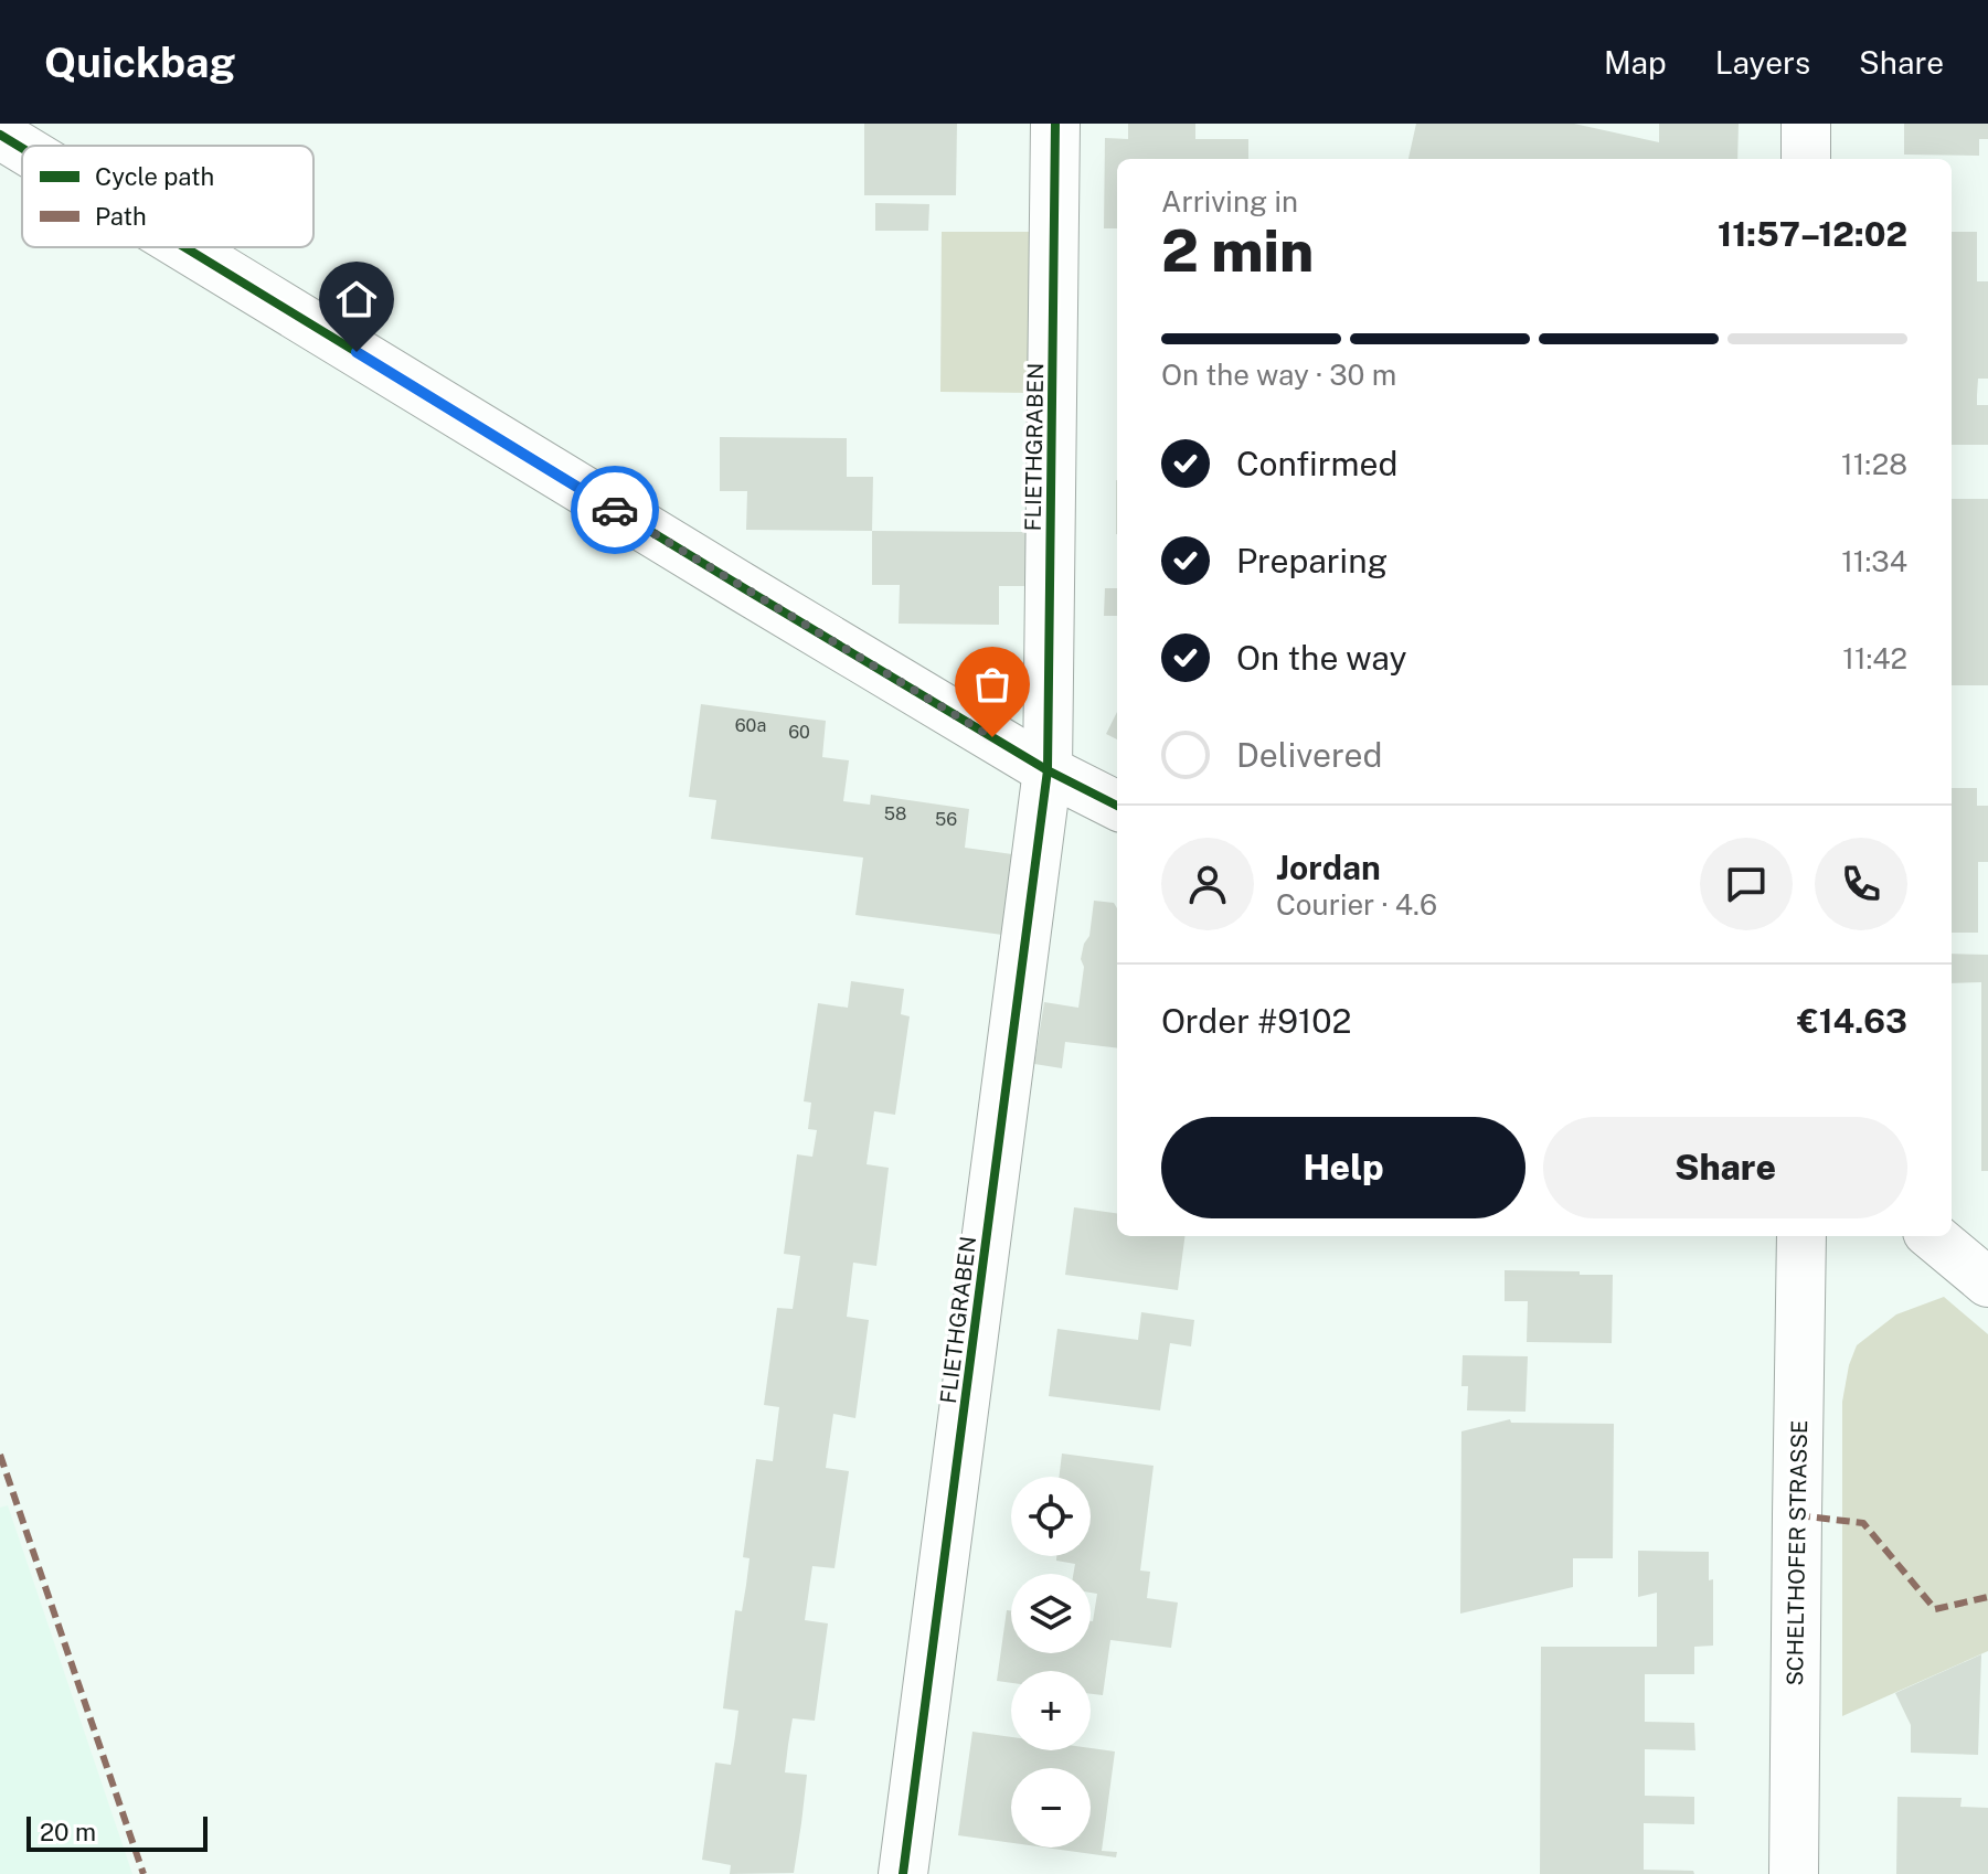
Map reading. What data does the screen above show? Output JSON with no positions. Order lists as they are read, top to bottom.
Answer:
{
  "streets": {
    "street": ["FLIETHGRABEN", "SCHELTHOFER STRASSE"]
  },
  "house_numbers": [
    "60a",
    "60",
    "58",
    "56"
  ],
  "legend": ["Cycle path", "Path"],
  "scale_bar": "20 m",
  "page": {
    "header": "Quickbag",
    "nav": ["Map", "Layers", "Share"],
    "heading": ["2 min", "Arriving in", "11:57–12:02"],
    "panel": [
      "Jordan",
      "Courier · 4.6",
      "Order #9102",
      "€14.63"
    ],
    "bar": "On the way · 30 m",
    "list": [
      ["Confirmed", "11:28"],
      ["Preparing", "11:34"],
      ["On the way", "11:42"],
      "Delivered"
    ],
    "buttons": ["Help", "Share"],
    "map_buttons": ["+", "−"],
    "scale": "20 m"
  }
}
